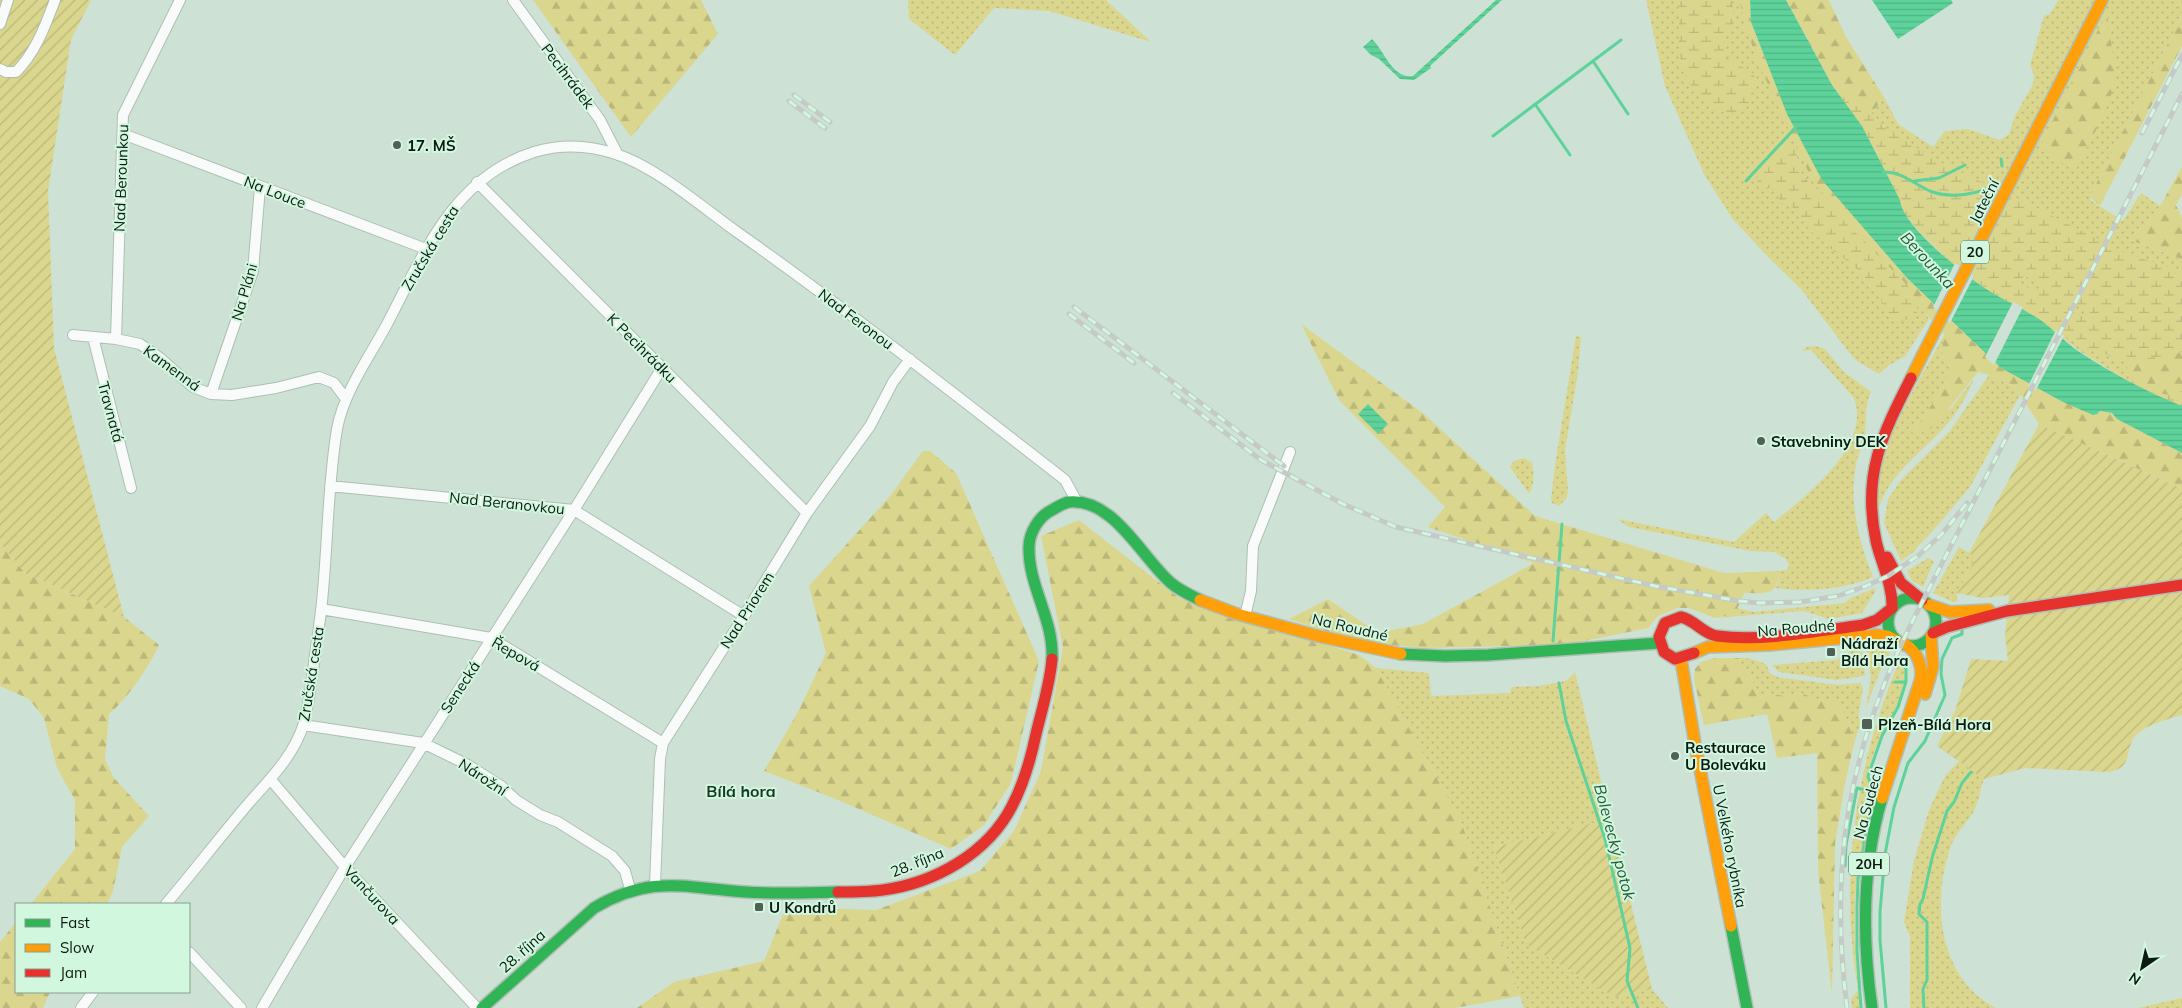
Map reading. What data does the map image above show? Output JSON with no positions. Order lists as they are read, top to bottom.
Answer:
{
  "streets": {
    "main road": [
      "Jateční",
      "20",
      "Na Roudné",
      "Na Sudech",
      "U Velkého rybníka",
      "28. října",
      "20H"
    ],
    "street": [
      "Pecihrádek",
      "Nad Berounkou",
      "Na Louce",
      "Zručská cesta",
      "Na Pláni",
      "Nad Feronou",
      "K Pecihrádku",
      "Kamenná",
      "Travnatá",
      "Nad Beranovkou",
      "Nad Priorem",
      "Řepová",
      "Senecká",
      "Nárožní",
      "Vančurova"
    ]
  },
  "crossings": [
    ["Pecihrádek", "Zručská cesta"],
    ["Pecihrádek", "Nad Feronou"],
    ["Nad Berounkou", "Na Louce"],
    ["Nad Berounkou", "Kamenná"],
    ["Na Louce", "Zručská cesta"],
    ["Na Louce", "Na Pláni"],
    ["Jateční", "20"],
    ["Jateční", "Na Roudné"],
    ["Jateční", "Na Sudech"],
    ["Zručská cesta", "Nad Feronou"],
    ["Zručská cesta", "K Pecihrádku"],
    ["Zručská cesta", "Nad Beranovkou"],
    ["Zručská cesta", "Řepová"],
    ["Zručská cesta", "Nárožní"],
    ["Zručská cesta", "Vančurova"],
    ["20", "Na Roudné"],
    ["20", "Na Sudech"],
    ["Na Pláni", "Kamenná"],
    ["Nad Feronou", "Nad Priorem"],
    ["Nad Feronou", "Na Roudné"],
    ["Nad Feronou", "28. října"],
    ["K Pecihrádku", "Nad Priorem"],
    ["K Pecihrádku", "Senecká"],
    ["Kamenná", "Travnatá"],
    ["Nad Beranovkou", "Nad Priorem"],
    ["Nad Beranovkou", "Senecká"],
    ["Nad Priorem", "Řepová"],
    ["Nad Priorem", "28. října"],
    ["Na Roudné", "Na Sudech"],
    ["Na Roudné", "U Velkého rybníka"],
    ["Na Roudné", "28. října"],
    ["Řepová", "Senecká"],
    ["Senecká", "Nárožní"],
    ["Senecká", "Vančurova"],
    ["Nárožní", "28. října"]
  ],
  "districts": ["Bílá hora"],
  "water": ["Berounka", "Bolevecký potok"],
  "places": {
    "other": ["17. MŠ", "Stavebniny DEK", "Restaurace U Boleváku"],
    "transit": ["Nádraží Bílá Hora", "Plzeň-Bílá Hora", "U Kondrů"]
  },
  "legend": ["Fast", "Slow", "Jam"],
  "north": "bottom left"
}
